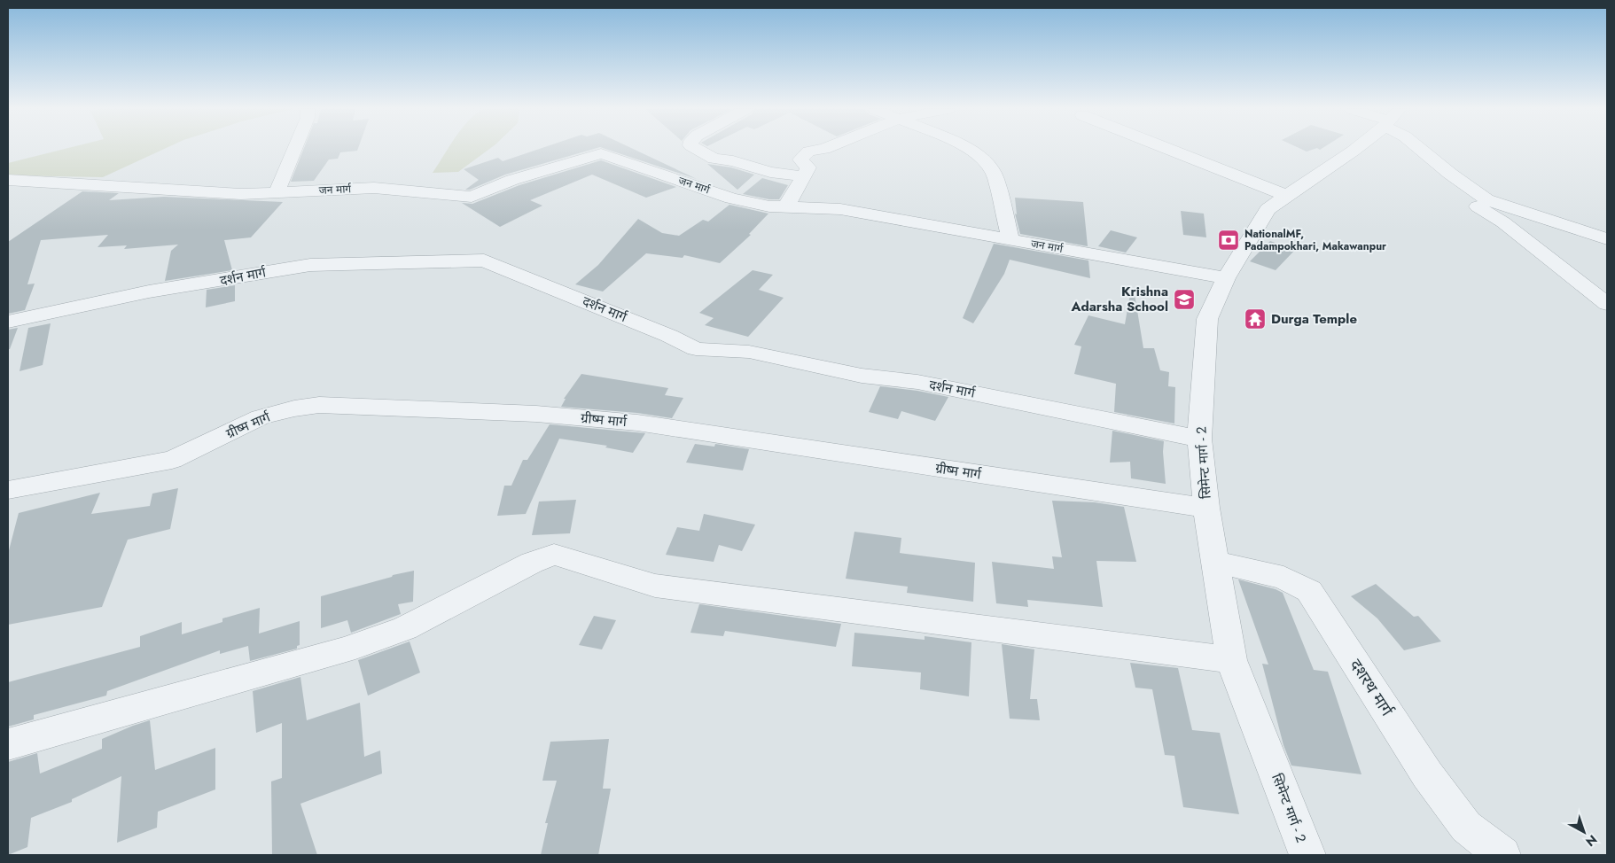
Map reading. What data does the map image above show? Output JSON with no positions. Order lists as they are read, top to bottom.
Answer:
{
  "streets": {
    "street": [
      "जन मार्ग",
      "दर्शन मार्ग",
      "ग्रीष्म मार्ग",
      "सिमेन्ट मार्ग - 2",
      "दशरथ मार्ग"
    ]
  },
  "crossings": [
    ["जन मार्ग", "सिमेन्ट मार्ग - 2"],
    ["दर्शन मार्ग", "सिमेन्ट मार्ग - 2"],
    ["ग्रीष्म मार्ग", "सिमेन्ट मार्ग - 2"],
    ["सिमेन्ट मार्ग - 2", "दशरथ मार्ग"]
  ],
  "places": {
    "bank": ["NationalMF, Padampokhari, Makawanpur"],
    "school or university": ["Krishna Adarsha School"],
    "temple": ["Durga Temple"]
  },
  "north": "bottom right"
}
